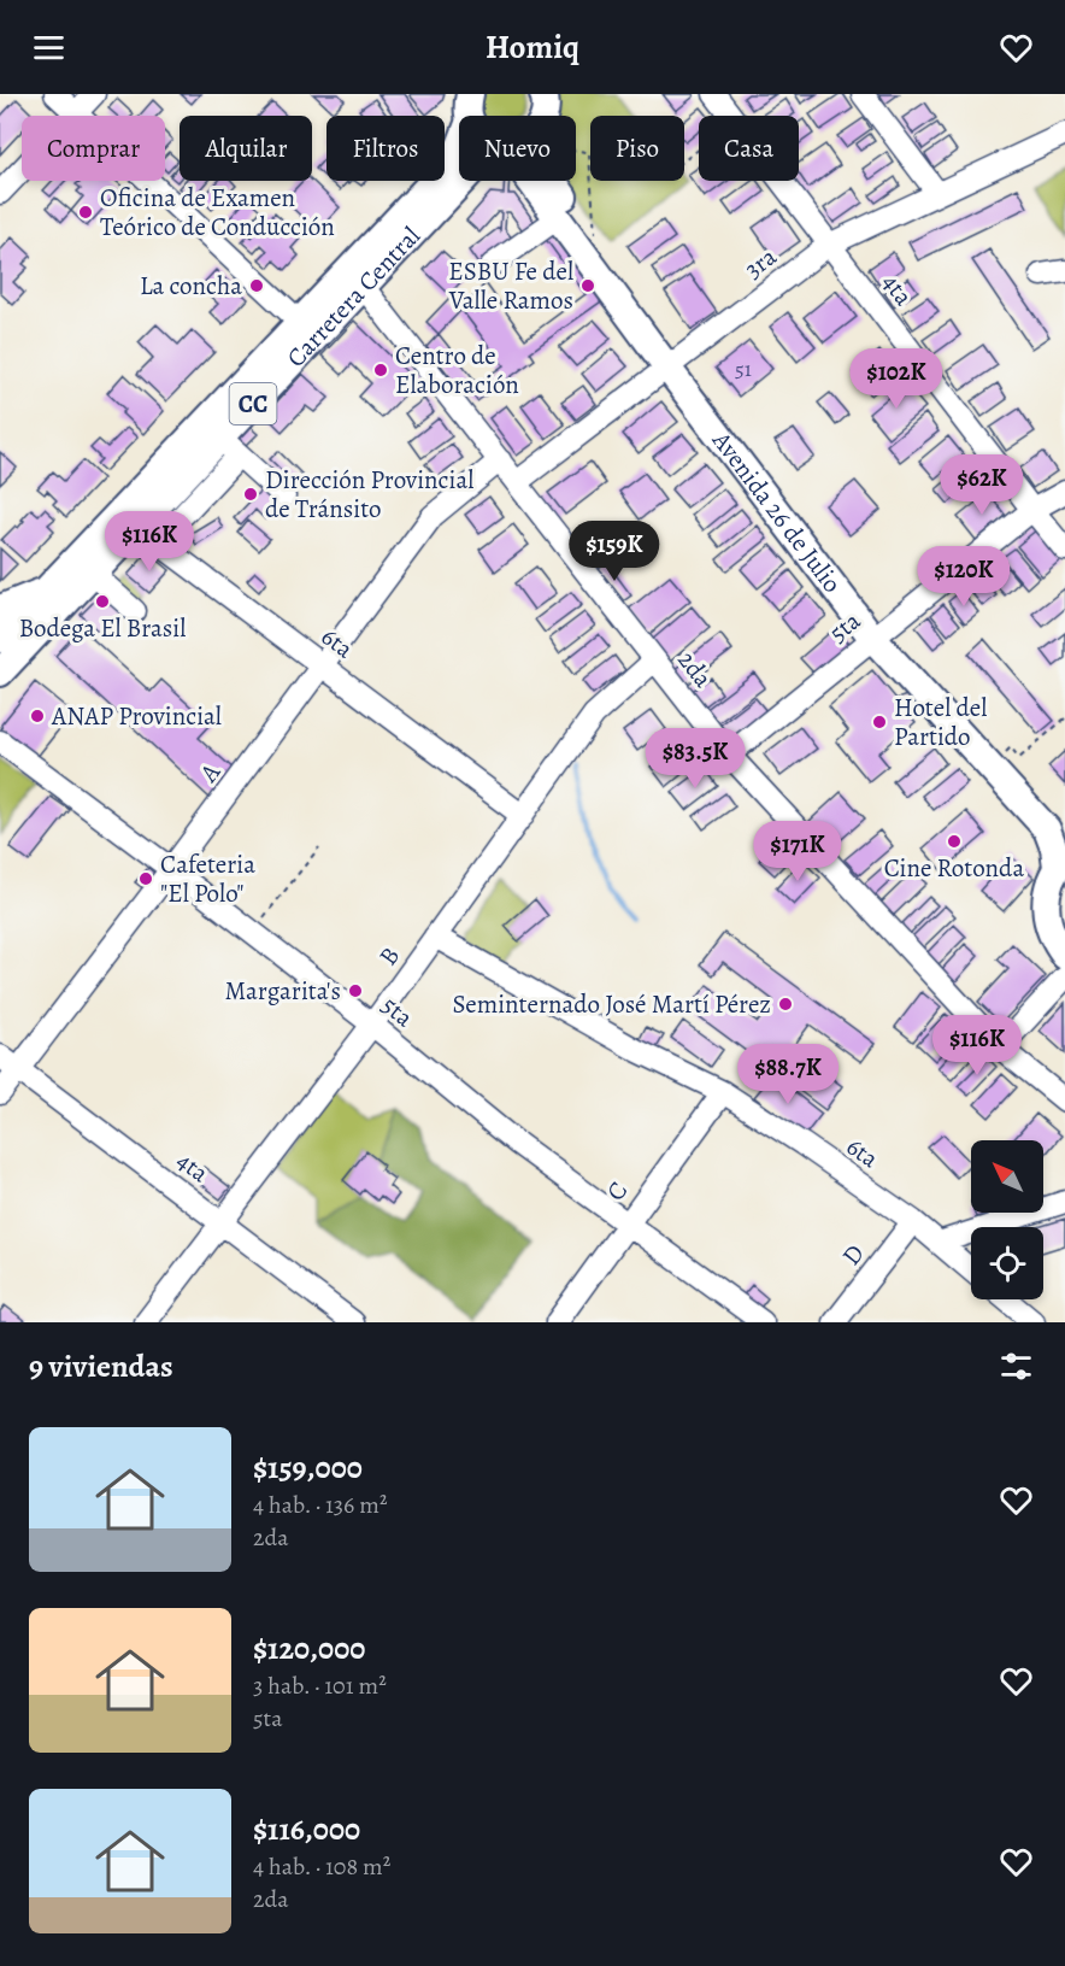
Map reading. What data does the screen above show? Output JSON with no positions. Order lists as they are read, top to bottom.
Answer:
{
  "streets": {
    "main road": ["Carretera Central", "CC", "Avenida 26 de Julio"],
    "street": [
      "3ra",
      "4ta",
      "5ta",
      "6ta",
      "2da",
      "A",
      "B",
      "C",
      "D"
    ]
  },
  "crossings": [
    ["3ra", "4ta"],
    ["3ra", "Avenida 26 de Julio"],
    ["3ra", "2da"],
    ["4ta", "5ta"],
    ["4ta", "A"],
    ["4ta", "B"],
    ["Carretera Central", "6ta"],
    ["Carretera Central", "2da"],
    ["Avenida 26 de Julio", "5ta"],
    ["5ta", "2da"],
    ["5ta", "A"],
    ["5ta", "B"],
    ["5ta", "C"],
    ["6ta", "A"],
    ["6ta", "B"],
    ["6ta", "C"],
    ["6ta", "D"],
    ["2da", "A"],
    ["2da", "B"]
  ],
  "places": [
    "Oficina de Examen Teórico de Conducción",
    "La concha",
    "ESBU Fe del Valle Ramos",
    "Centro de Elaboración",
    "Dirección Provincial de Tránsito",
    "Bodega El Brasil",
    "ANAP Provincial",
    "Hotel del Partido",
    "Cine Rotonda",
    "Cafeteria \"El Polo\"",
    "Margarita's",
    "Seminternado José Martí Pérez"
  ],
  "house_numbers": ["51"],
  "north": "top left",
  "page": {
    "header": "Homiq",
    "chip": [
      "Comprar",
      "Alquilar",
      "Filtros",
      "Nuevo",
      "Piso",
      "Casa"
    ],
    "price": [
      "$102K",
      "$62K",
      "$116K",
      "$159K",
      "$120K",
      "$83.5K",
      "$171K",
      "$116K",
      "$88.7K"
    ],
    "heading": "9 viviendas",
    "list": [
      {
        "name": "$159,000",
        "note": "4 hab. · 136 m² · 2da"
      },
      {
        "name": "$120,000",
        "note": "3 hab. · 101 m² · 5ta"
      },
      {
        "name": "$116,000",
        "note": "4 hab. · 108 m² · 2da"
      }
    ]
  }
}
